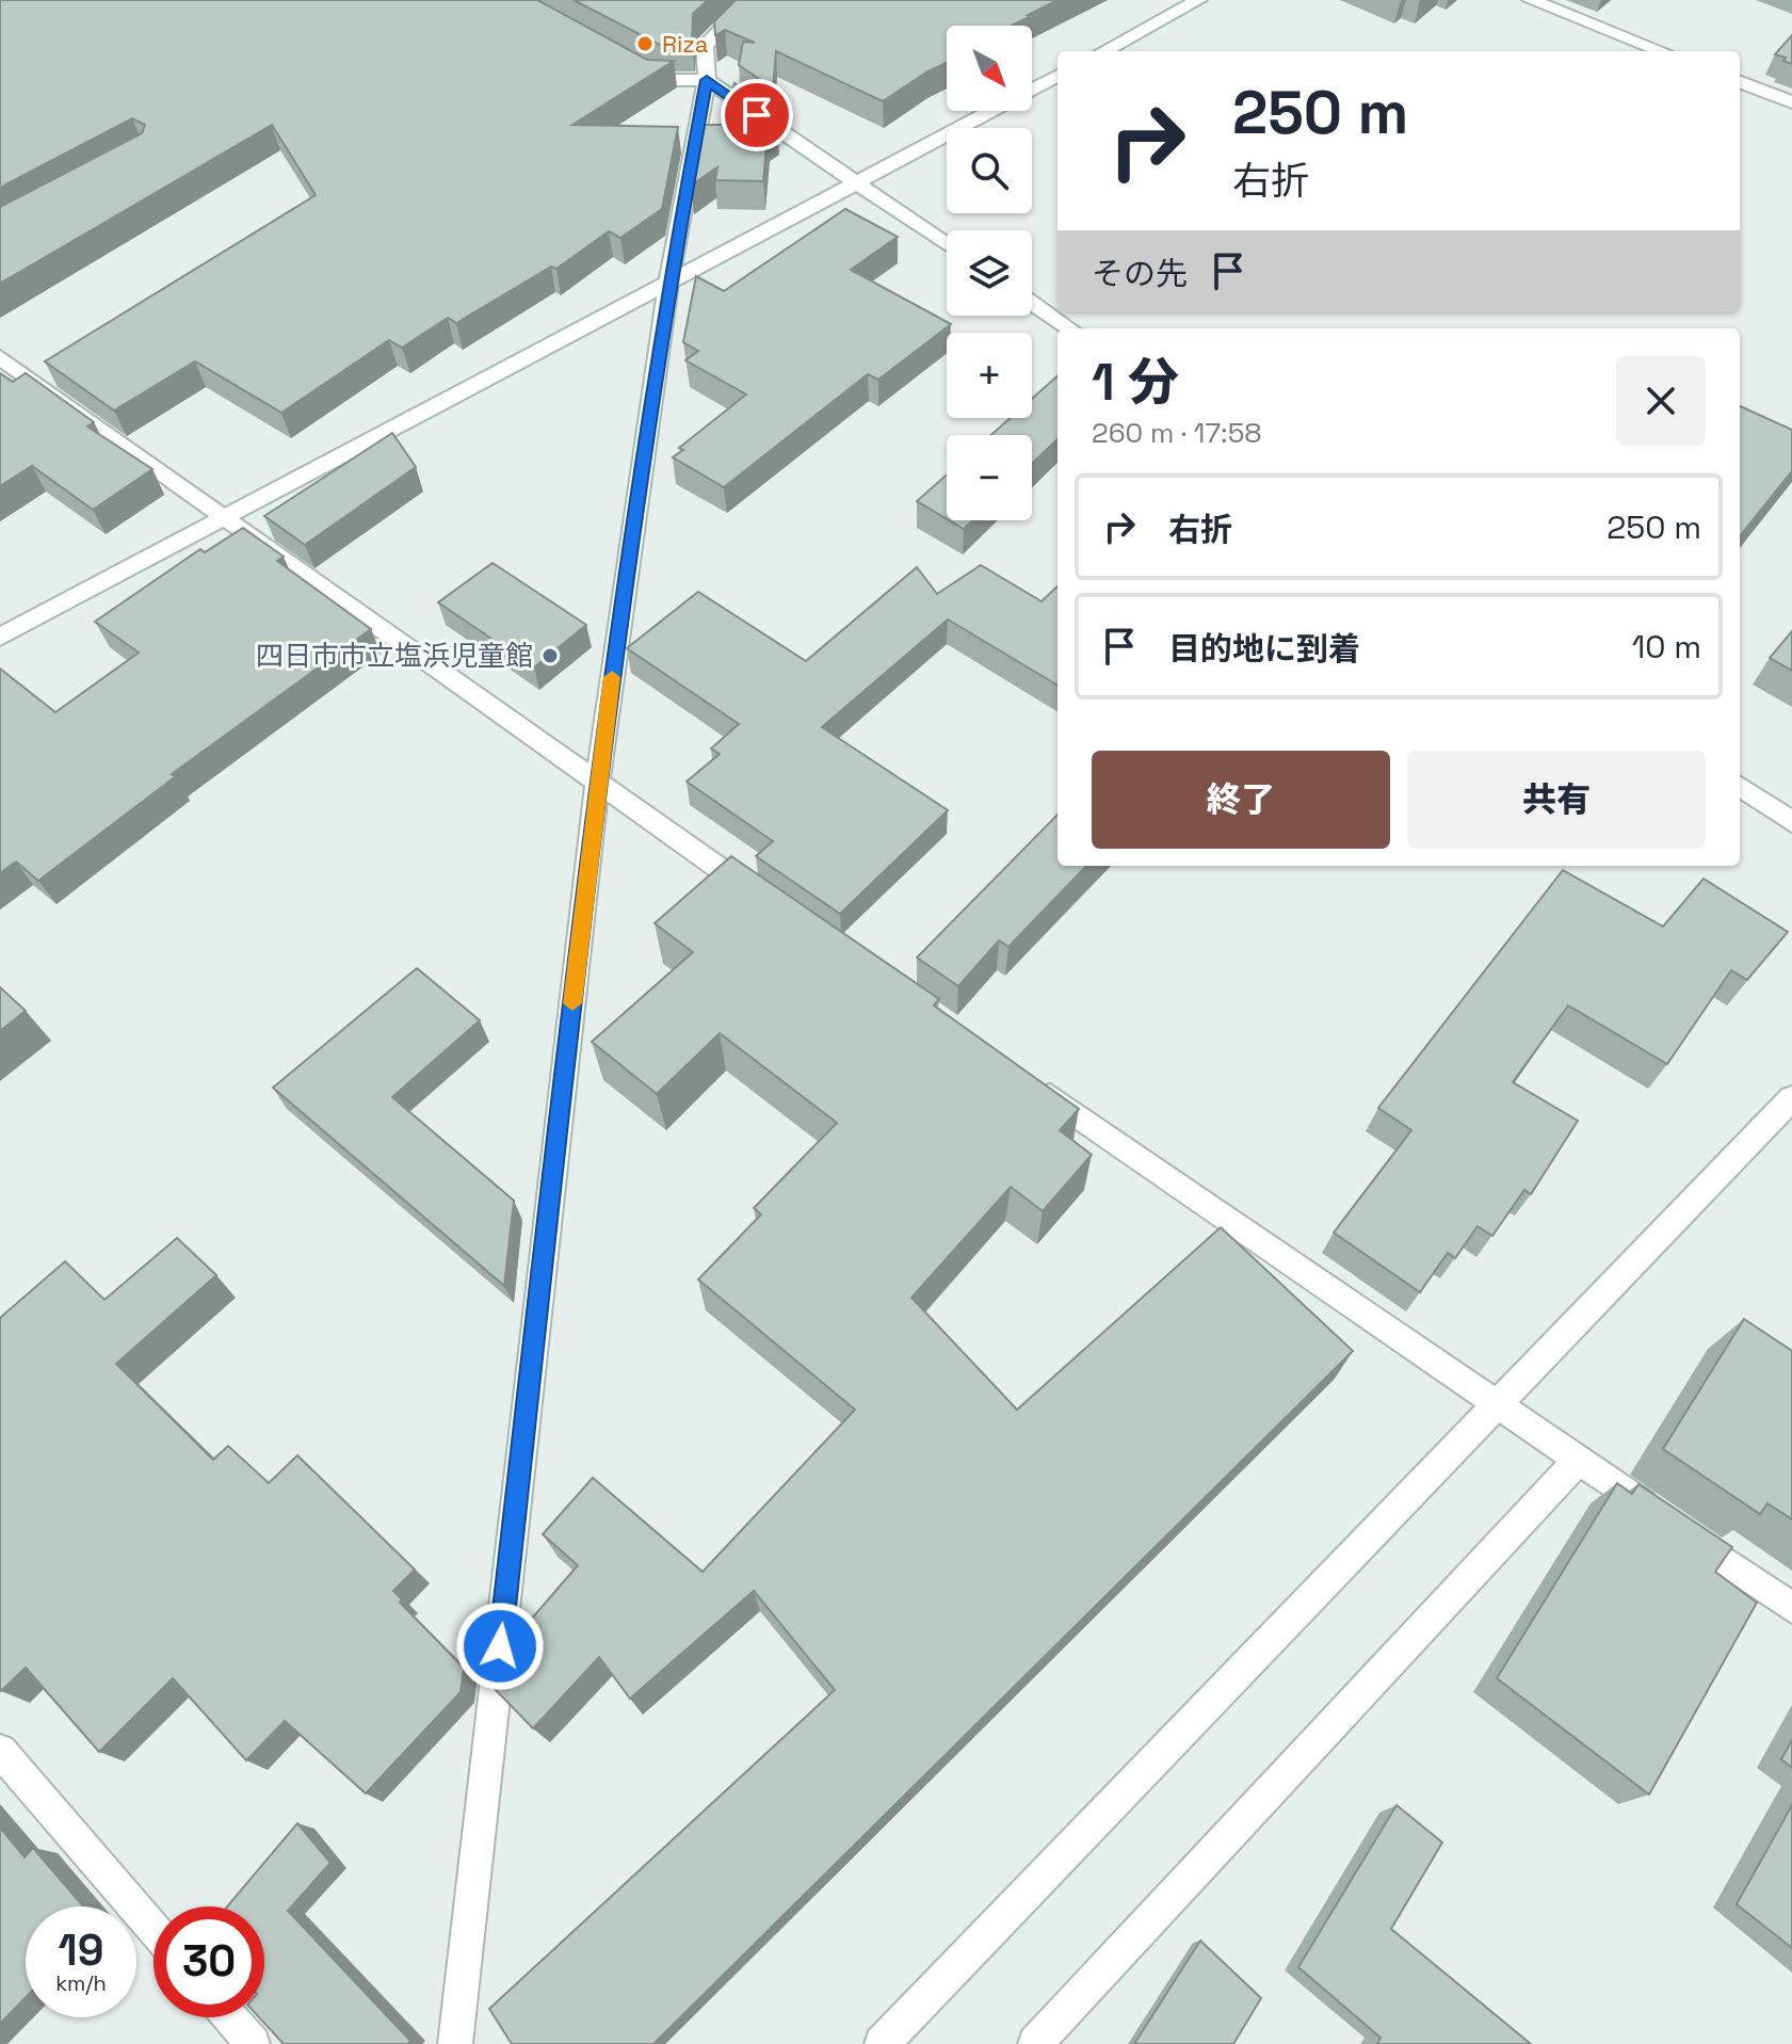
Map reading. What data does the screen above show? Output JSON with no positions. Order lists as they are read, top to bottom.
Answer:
{
  "places": ["Riza", "四日市市立塩浜児童館"],
  "north": "bottom right",
  "page": {
    "map_buttons": ["+", "−"],
    "turn": ["250 m", "右折"],
    "then": "その先",
    "heading": ["1 分", "260 m · 17:58"],
    "list": [
      {
        "name": "右折",
        "value": "250 m"
      },
      {
        "name": "目的地に到着",
        "value": "10 m"
      }
    ],
    "buttons": ["終了", "共有"],
    "speed": "19 km/h",
    "limit": "30"
  }
}
